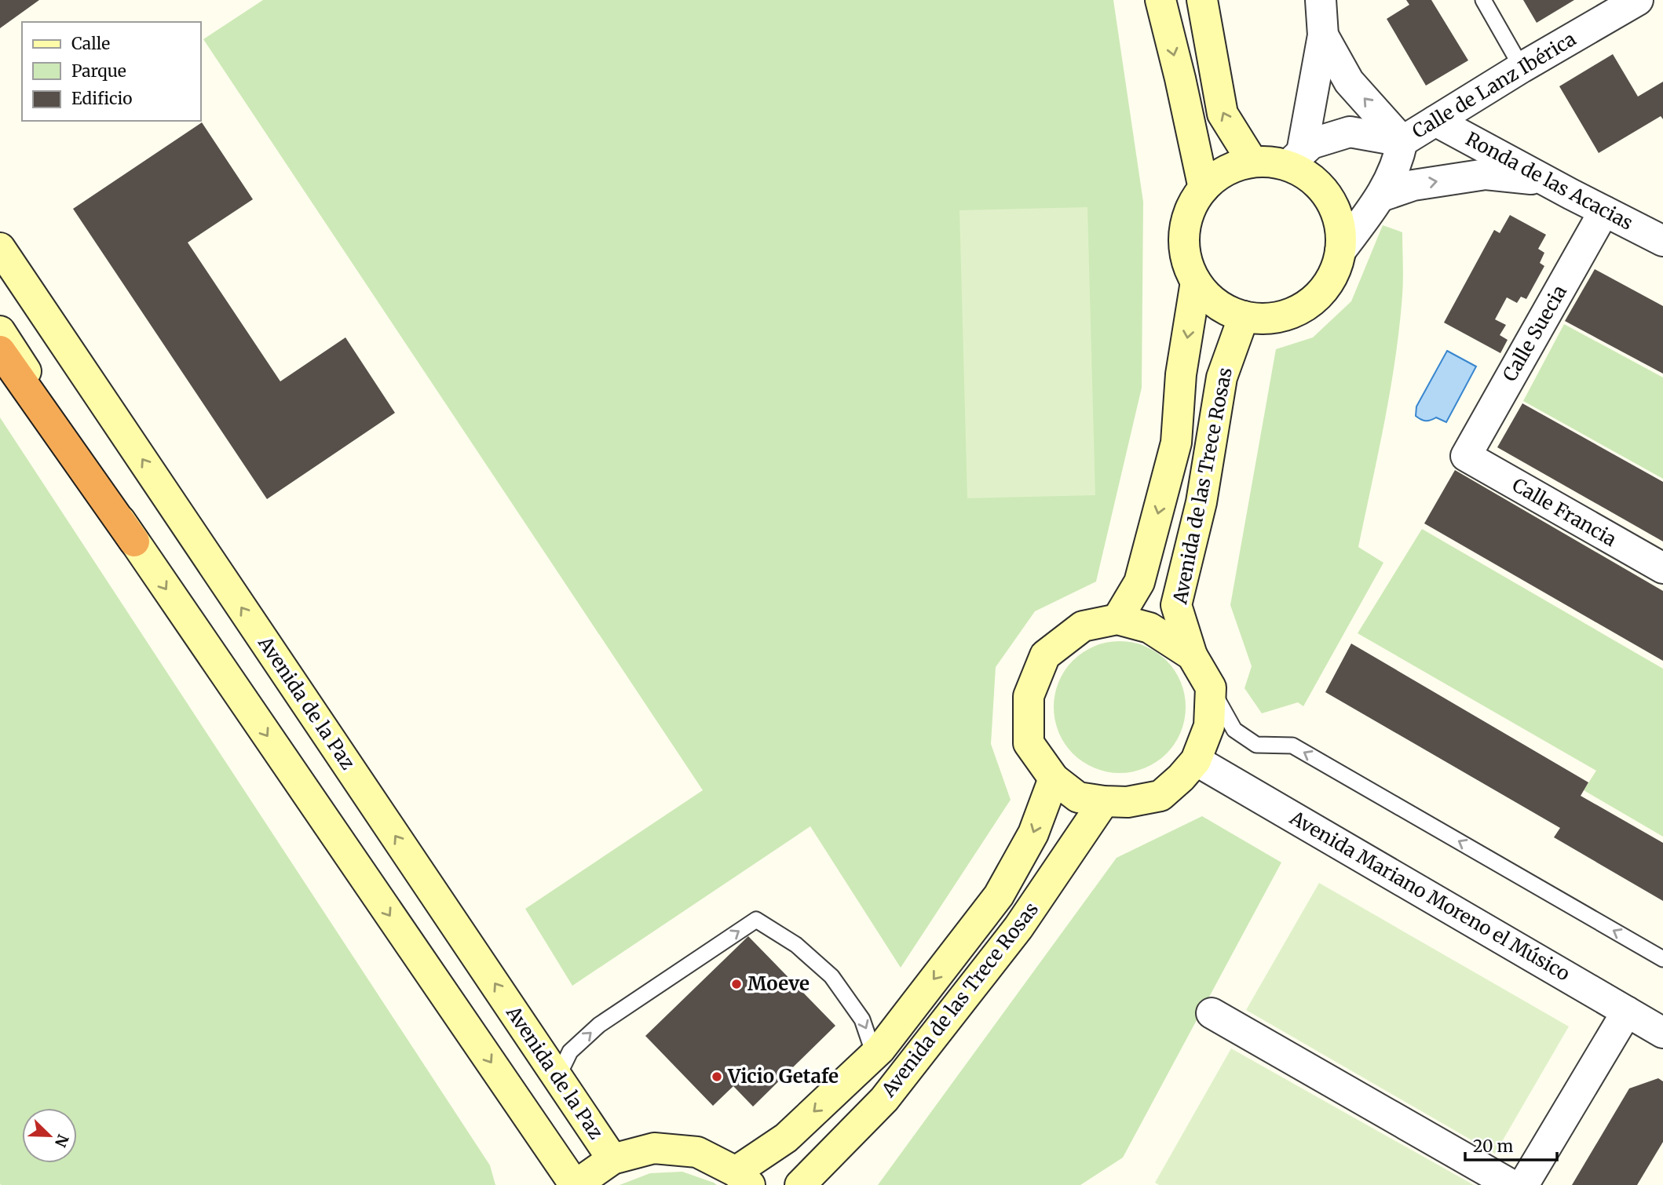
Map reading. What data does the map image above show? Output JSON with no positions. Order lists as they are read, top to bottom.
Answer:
{
  "streets": {
    "street": [
      "Calle de Lanz Ibérica",
      "Ronda de las Acacias",
      "Calle Suecia",
      "Avenida de las Trece Rosas",
      "Calle Francia",
      "Avenida de la Paz",
      "Avenida Mariano Moreno el Músico"
    ]
  },
  "crossings": [
    ["Calle de Lanz Ibérica", "Ronda de las Acacias"],
    ["Calle de Lanz Ibérica", "Avenida de las Trece Rosas"],
    ["Ronda de las Acacias", "Calle Suecia"],
    ["Calle Suecia", "Calle Francia"],
    ["Avenida de las Trece Rosas", "Avenida Mariano Moreno el Músico"]
  ],
  "places": ["Moeve", "Vicio Getafe"],
  "legend": ["Calle", "Parque", "Edificio"],
  "scale_bar": "20 m",
  "north": "bottom right"
}
